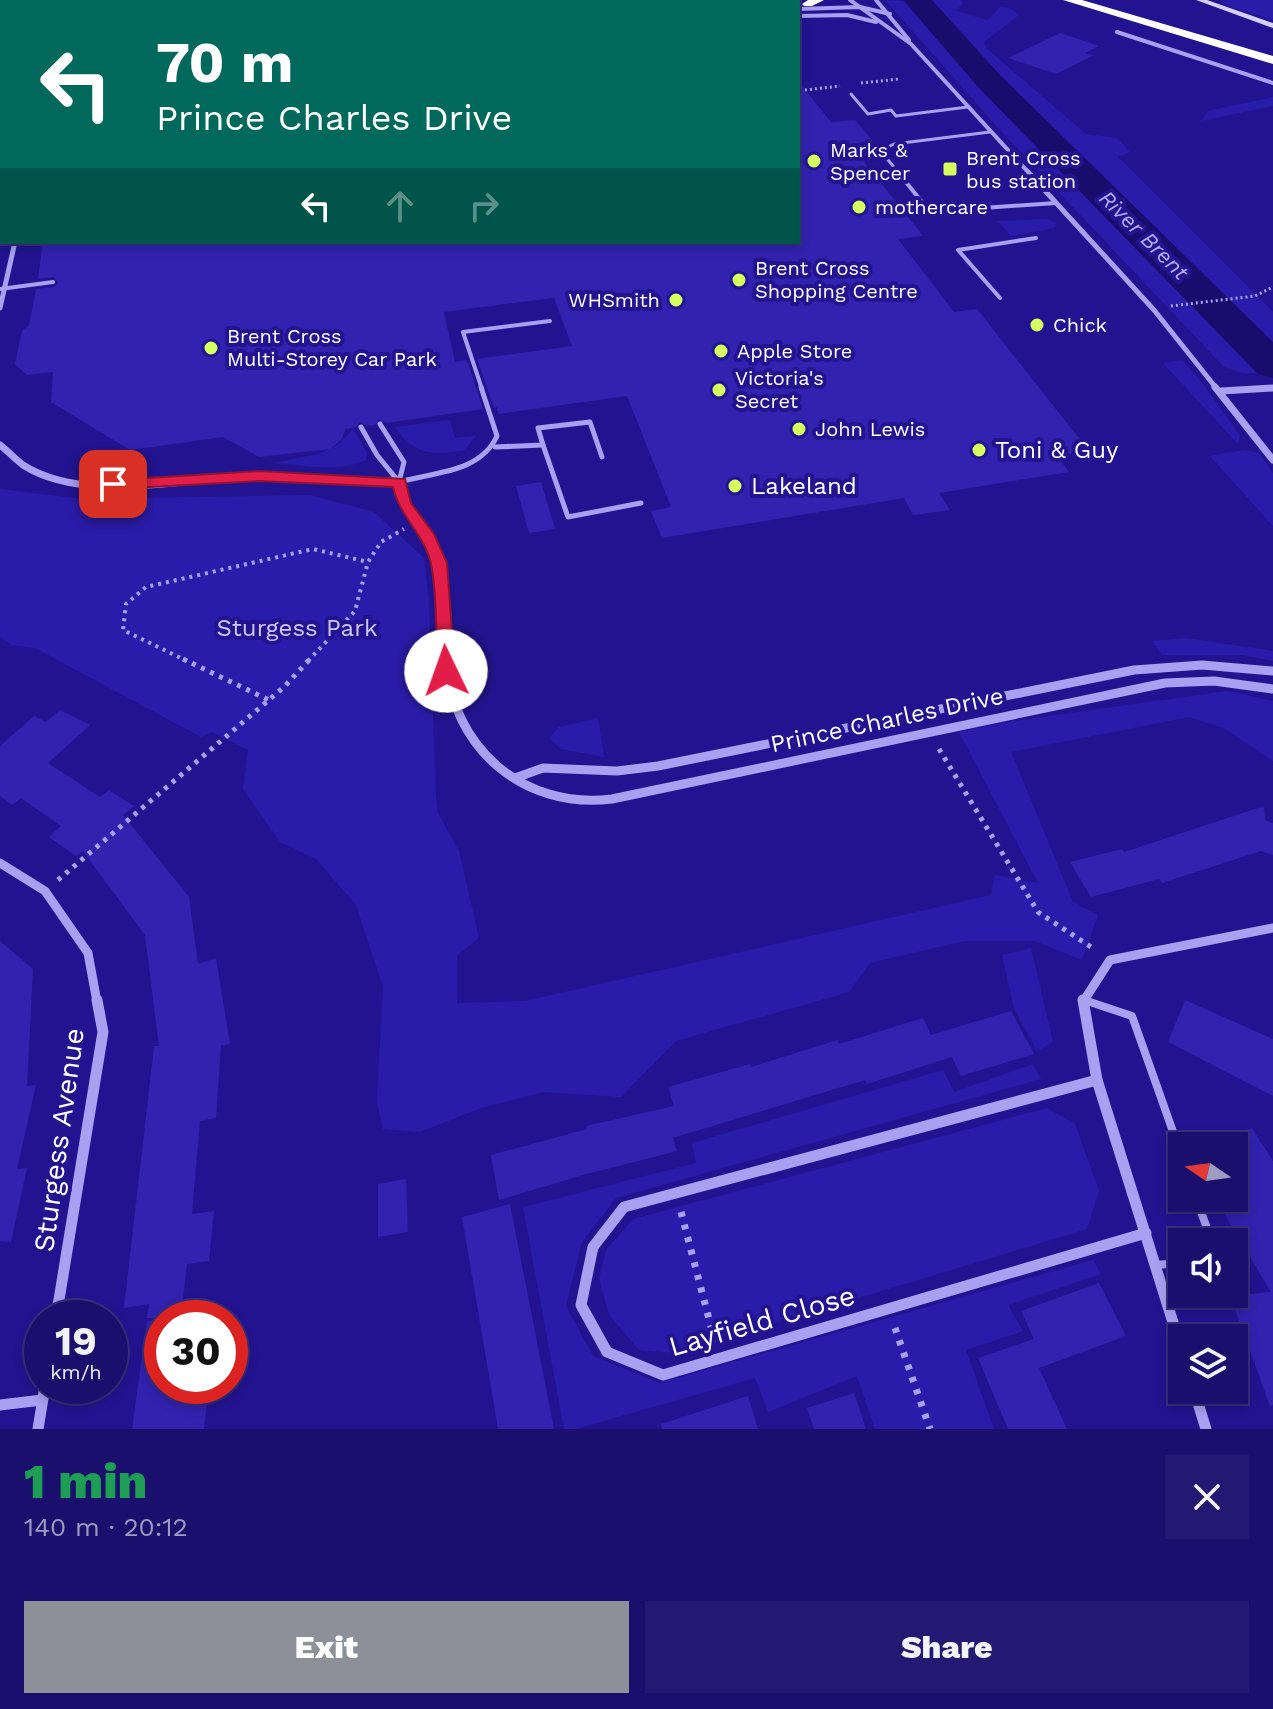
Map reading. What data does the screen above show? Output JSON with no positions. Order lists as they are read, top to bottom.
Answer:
{
  "streets": {
    "street": ["Prince Charles Drive", "Sturgess Avenue", "Layfield Close"]
  },
  "water": ["River Brent"],
  "parks": ["Sturgess Park"],
  "places": {
    "other": [
      "Marks & Spencer",
      "mothercare",
      "Brent Cross Shopping Centre",
      "WHSmith",
      "Chick",
      "Brent Cross Multi-Storey Car Park",
      "Apple Store",
      "Victoria's Secret",
      "John Lewis",
      "Toni & Guy",
      "Lakeland"
    ],
    "transit": ["Brent Cross bus station"]
  },
  "north": "left",
  "page": {
    "turn": ["70 m", "Prince Charles Drive"],
    "speed": "19 km/h",
    "limit": "30",
    "heading": ["1 min", "140 m · 20:12"],
    "buttons": ["Exit", "Share"]
  }
}
